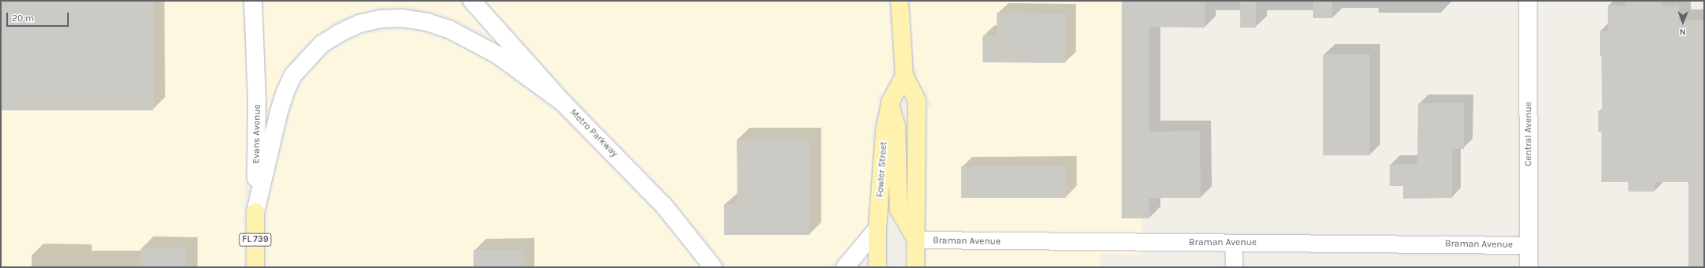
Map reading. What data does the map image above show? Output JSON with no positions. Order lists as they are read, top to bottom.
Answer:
{
  "streets": {
    "main road": [
      "Metro Parkway",
      "Evans Avenue",
      "Central Avenue",
      "Fowler Street",
      "FL 739"
    ],
    "street": ["Braman Avenue"]
  },
  "crossings": [
    ["Central Avenue", "Braman Avenue"]
  ],
  "scale_bar": "20 m",
  "north": "bottom"
}
